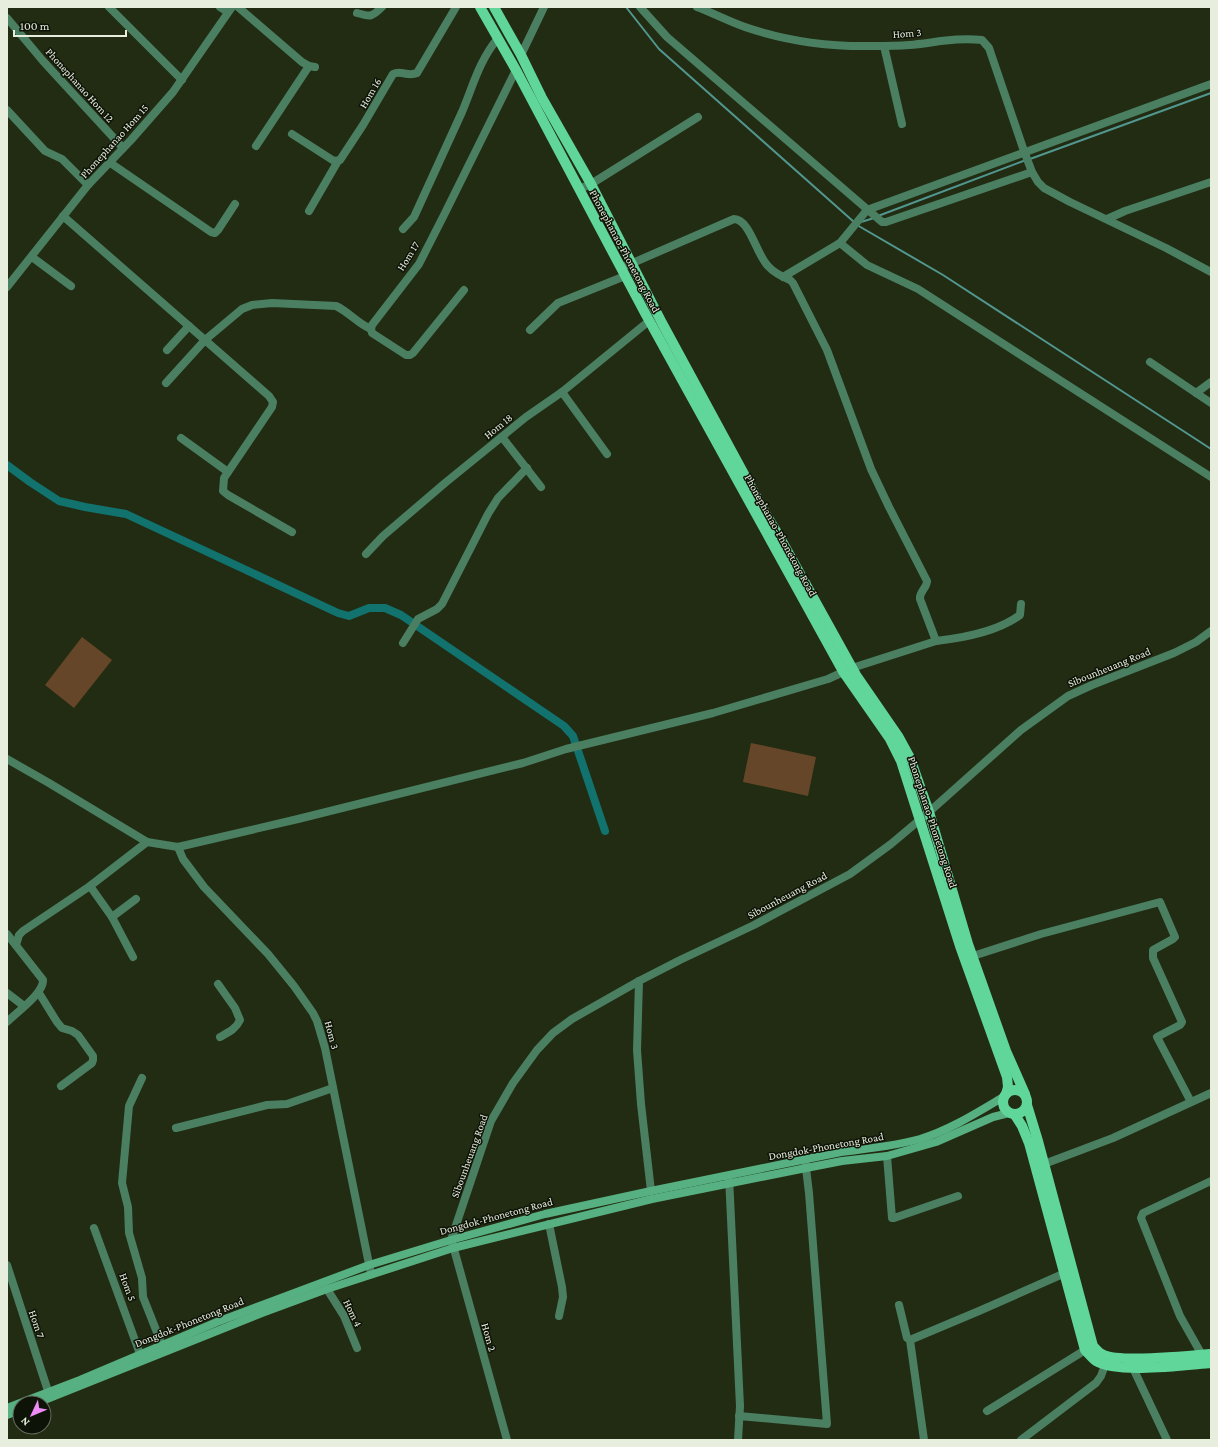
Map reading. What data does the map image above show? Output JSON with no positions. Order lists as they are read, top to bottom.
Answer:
{
  "streets": {
    "main road": ["Phonephanao-Phonetong Road", "Dongdok-Phonetong Road"],
    "street": [
      "Hom 3",
      "Phonephanao Hom 12",
      "Hom 16",
      "Phonephanao Hom 15",
      "Hom 17",
      "Hom 18",
      "Sibounheuang Road",
      "Hom 5",
      "Hom 4",
      "Hom 7",
      "Hom 2"
    ]
  },
  "crossings": [
    ["Hom 3", "Dongdok-Phonetong Road"],
    ["Phonephanao Hom 12", "Phonephanao Hom 15"],
    ["Phonephanao-Phonetong Road", "Hom 17"],
    ["Phonephanao-Phonetong Road", "Hom 18"],
    ["Phonephanao-Phonetong Road", "Sibounheuang Road"],
    ["Phonephanao-Phonetong Road", "Dongdok-Phonetong Road"],
    ["Sibounheuang Road", "Dongdok-Phonetong Road"],
    ["Sibounheuang Road", "Hom 2"],
    ["Dongdok-Phonetong Road", "Hom 5"],
    ["Dongdok-Phonetong Road", "Hom 4"],
    ["Dongdok-Phonetong Road", "Hom 7"],
    ["Dongdok-Phonetong Road", "Hom 2"]
  ],
  "scale_bar": "100 m",
  "north": "bottom left"
}
